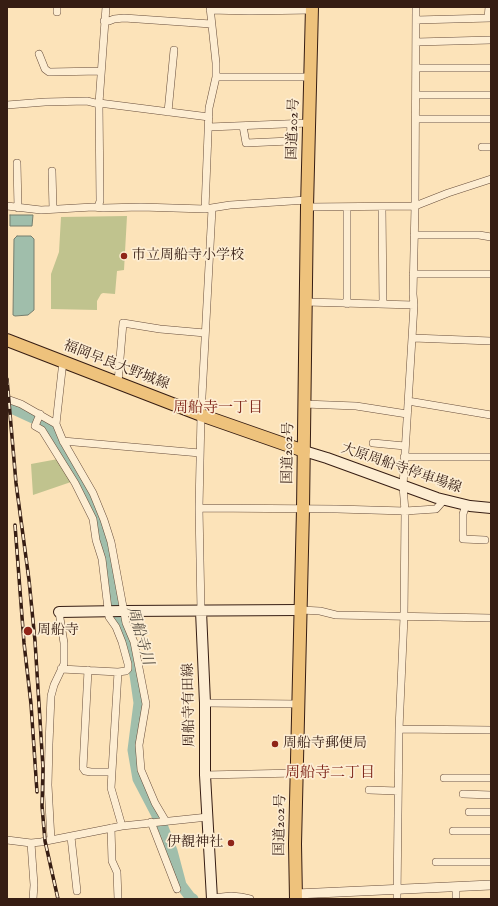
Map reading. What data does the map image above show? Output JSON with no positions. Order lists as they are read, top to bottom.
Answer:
{
  "streets": {
    "main road": [
      "国道202号",
      "福岡早良大野城線",
      "大原周船寺停車場線",
      "周船寺有田線"
    ]
  },
  "crossings": [
    ["国道202号", "福岡早良大野城線"],
    ["国道202号", "大原周船寺停車場線"],
    ["福岡早良大野城線", "大原周船寺停車場線"]
  ],
  "districts": ["周船寺一丁目", "周船寺二丁目"],
  "water": ["周船寺川"],
  "places": [
    "市立周船寺小学校",
    "周船寺",
    "周船寺郵便局",
    "伊覩神社"
  ]
}
